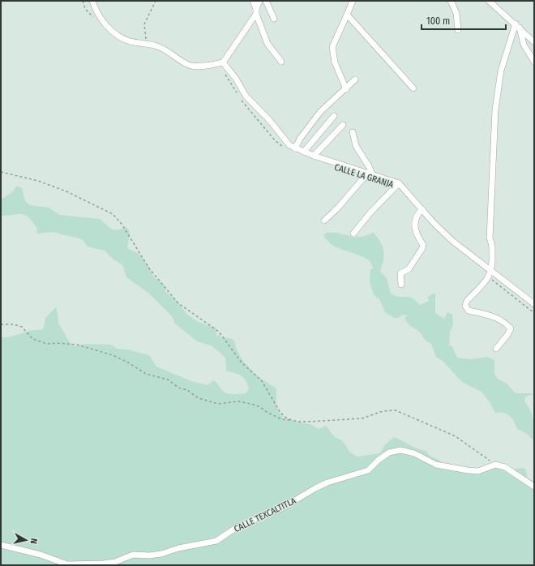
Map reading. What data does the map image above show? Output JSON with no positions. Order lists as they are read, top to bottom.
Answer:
{
  "streets": {
    "street": ["CALLE LA GRANJA", "CALLE TEXCALTITLA"]
  },
  "scale_bar": "100 m",
  "north": "right"
}
